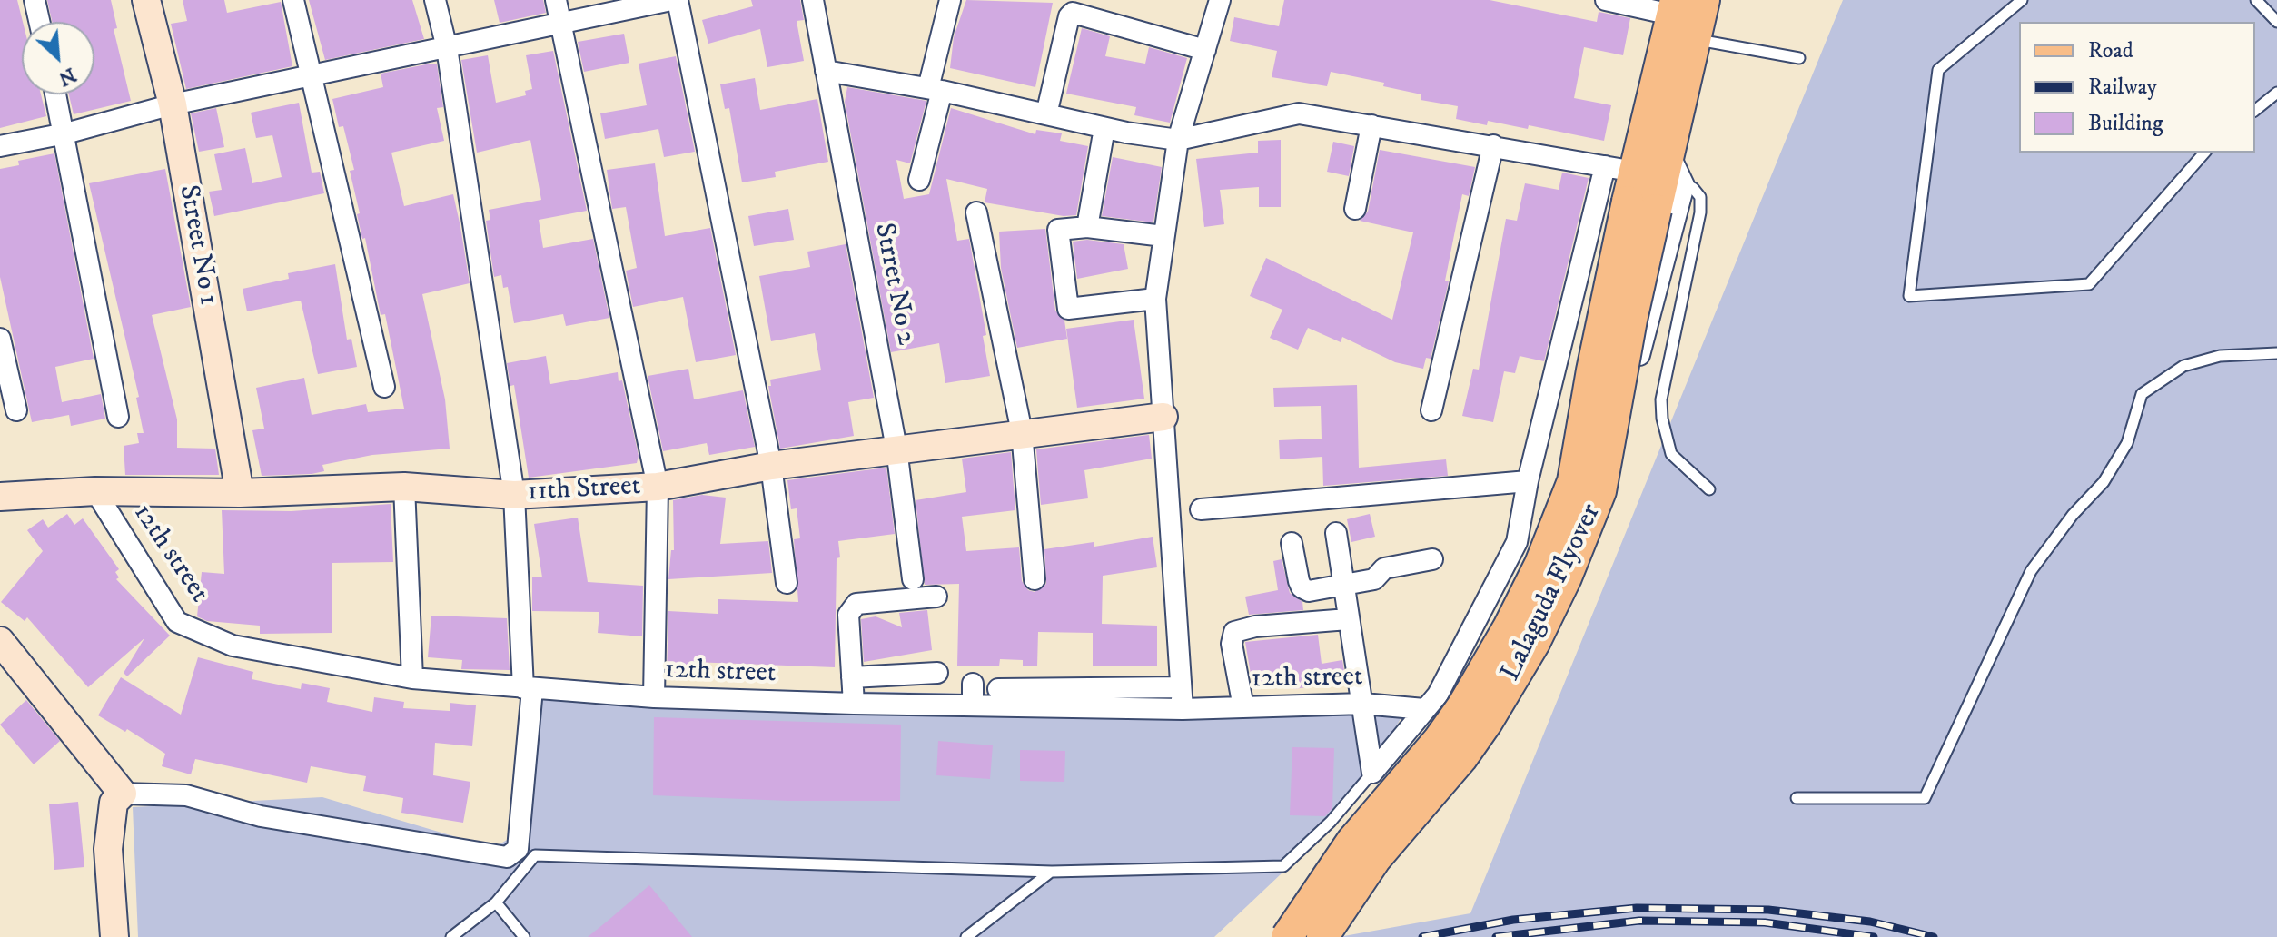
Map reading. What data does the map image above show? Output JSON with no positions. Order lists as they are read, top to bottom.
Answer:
{
  "streets": {
    "main road": ["Lalaguda Flyover"],
    "street": [
      "Street No 1",
      "Strret No 2",
      "11th Street",
      "12th street"
    ]
  },
  "crossings": [
    ["Street No 1", "11th Street"],
    ["Strret No 2", "11th Street"],
    ["11th Street", "12th street"]
  ],
  "legend": ["Road", "Railway", "Building"],
  "north": "bottom right"
}
